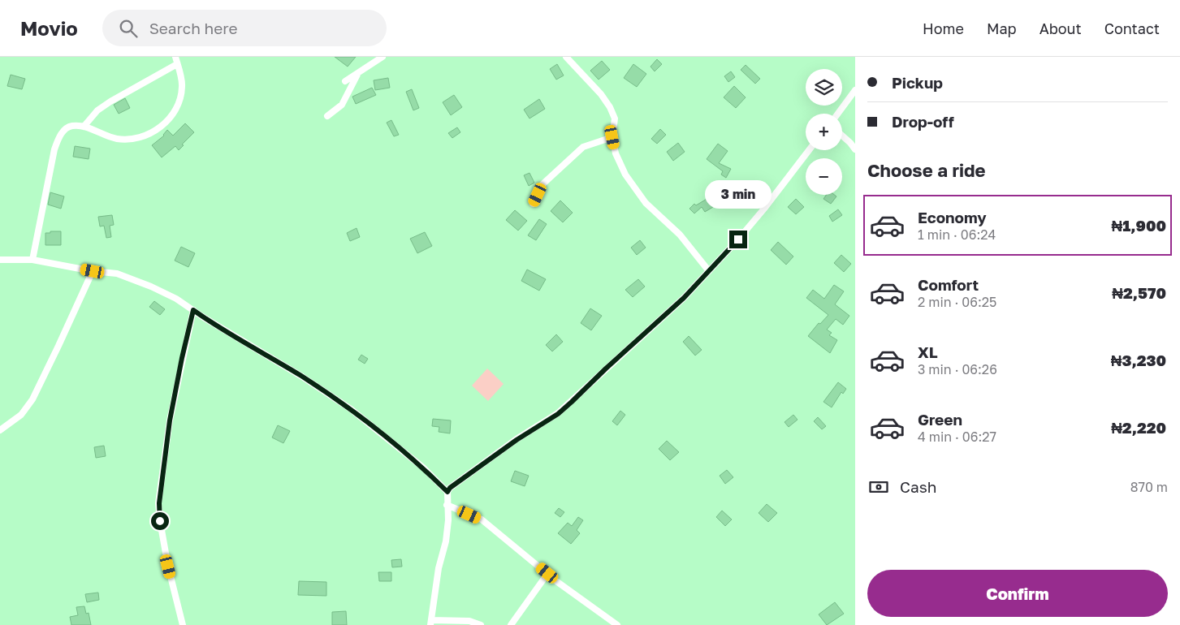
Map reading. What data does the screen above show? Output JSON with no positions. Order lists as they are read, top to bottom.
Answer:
{
  "page": {
    "header": "Movio",
    "search": "Search here",
    "nav": [
      "Home",
      "Map",
      "About",
      "Contact"
    ],
    "banner": ["Pickup", "Drop-off"],
    "map_buttons": ["+", "−"],
    "heading": "Choose a ride",
    "bubble": "3 min",
    "list": [
      {
        "name": "Economy",
        "note": "1 min · 06:24",
        "value": "₦1,900"
      },
      {
        "name": "Comfort",
        "note": "2 min · 06:25",
        "value": "₦2,570"
      },
      {
        "name": "XL",
        "note": "3 min · 06:26",
        "value": "₦3,230"
      },
      {
        "name": "Green",
        "note": "4 min · 06:27",
        "value": "₦2,220"
      }
    ],
    "pay": ["Cash", "870 m"],
    "buttons": "Confirm"
  }
}
